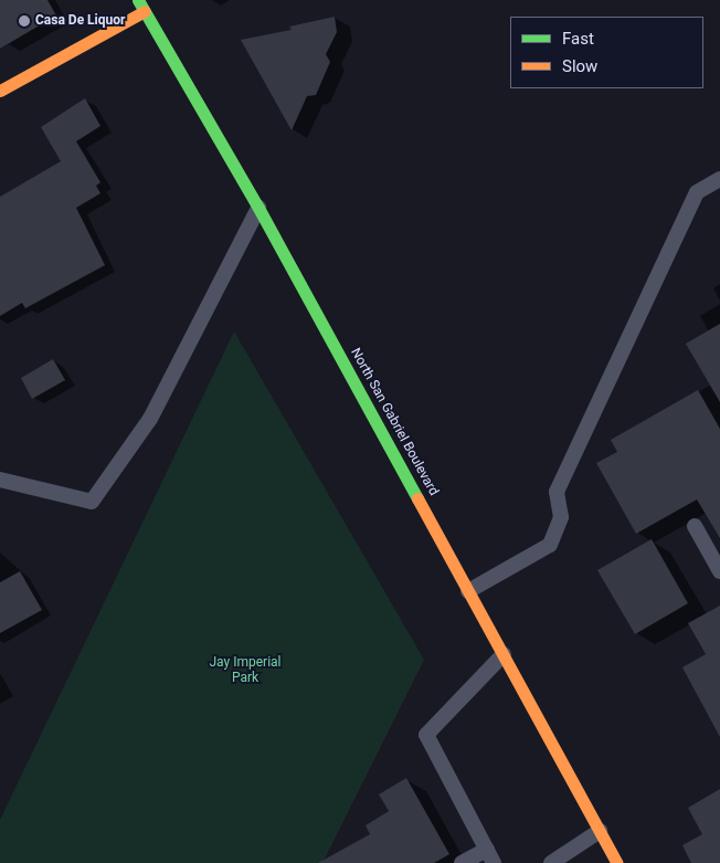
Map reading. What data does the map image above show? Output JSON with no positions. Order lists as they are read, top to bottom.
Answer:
{
  "streets": {
    "main road": ["North San Gabriel Boulevard"]
  },
  "parks": ["Jay Imperial Park"],
  "places": ["Casa De Liquor"],
  "legend": ["Fast", "Slow"]
}
